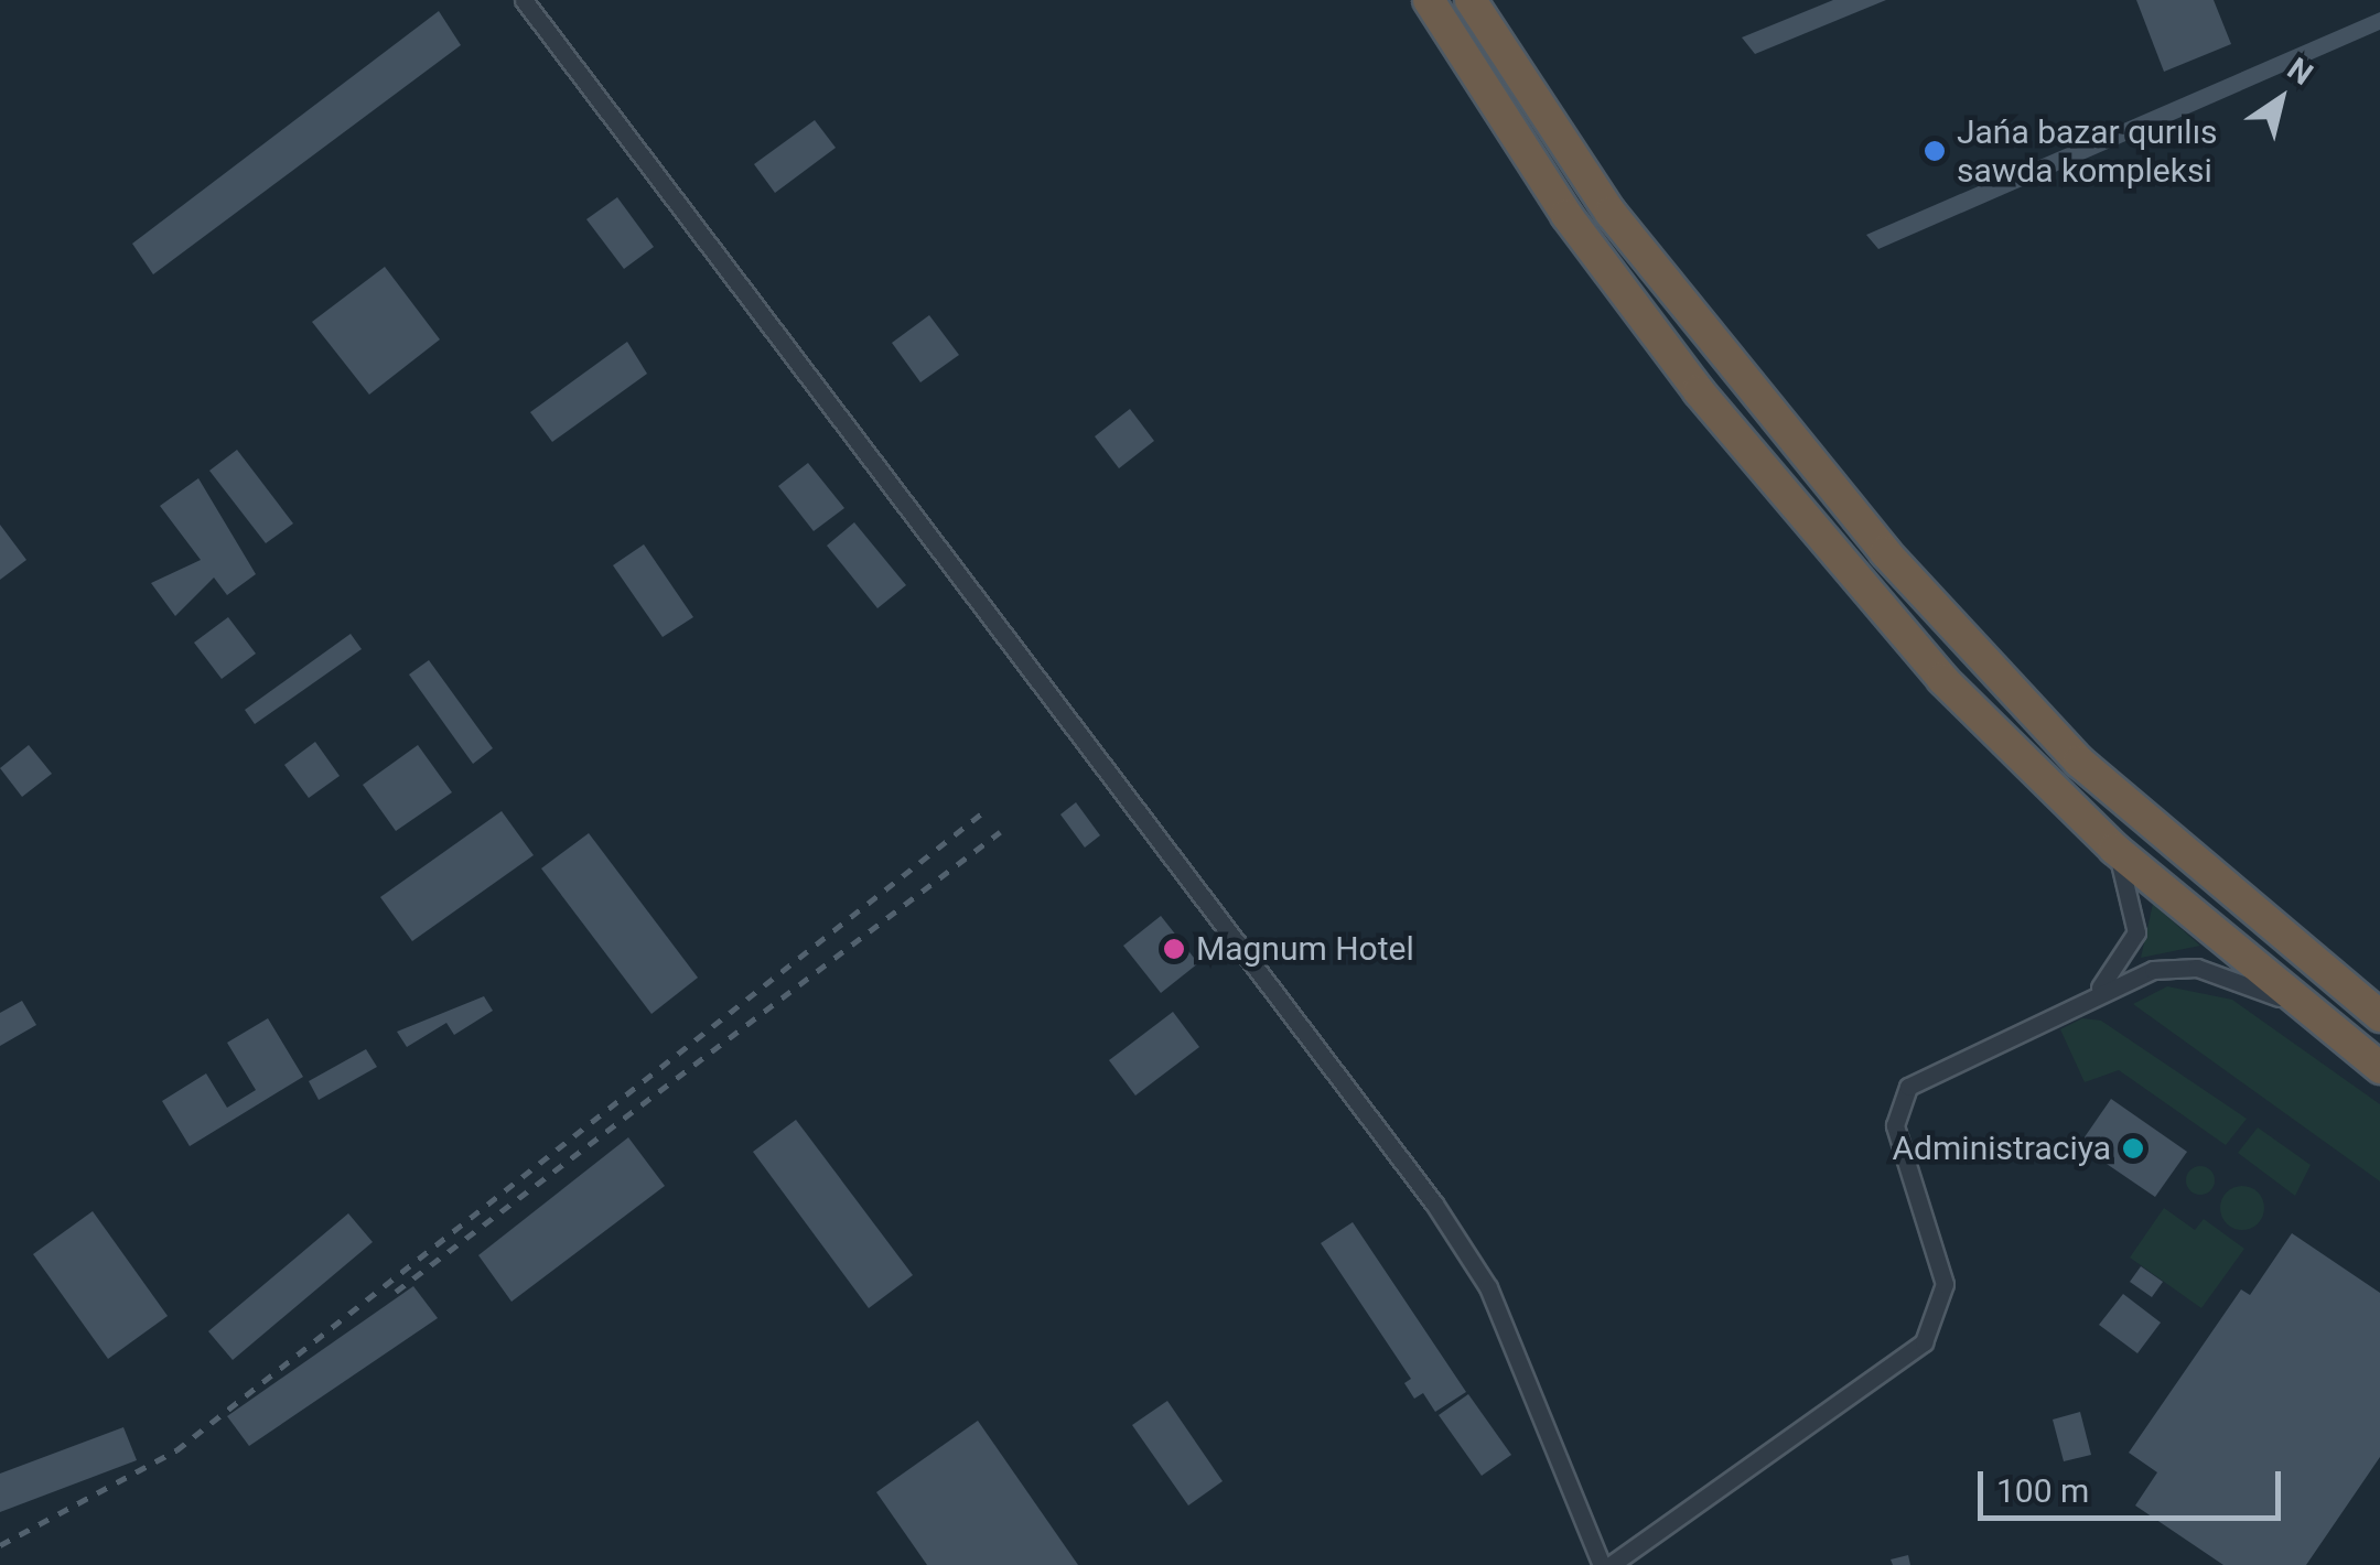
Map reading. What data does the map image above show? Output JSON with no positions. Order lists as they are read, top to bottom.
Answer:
{
  "places": ["Jańa bazar qurılıs sawda kompleksi", "Magnum Hotel", "Administraciya"],
  "scale_bar": "100 m",
  "north": "top right"
}
